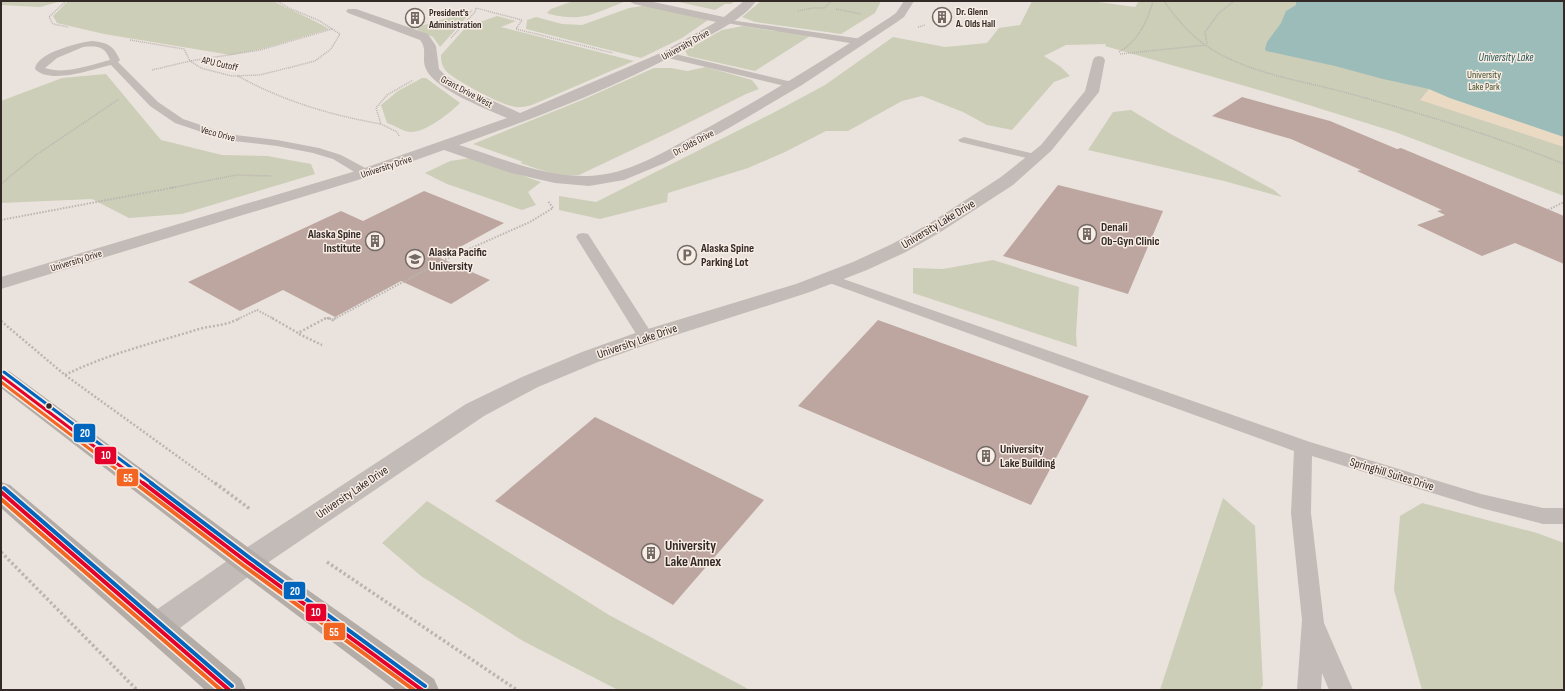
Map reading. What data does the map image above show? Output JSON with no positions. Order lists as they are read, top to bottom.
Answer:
{
  "streets": {
    "street": [
      "University Drive",
      "Grant Drive West",
      "Dr. Olds Drive",
      "University Lake Drive"
    ],
    "lane": ["Veco Drive", "Springhill Suites Drive"],
    "path": ["APU Cutoff"]
  },
  "crossings": [
    ["University Drive", "Grant Drive West"],
    ["University Drive", "Veco Drive"],
    ["University Drive", "Dr. Olds Drive"],
    ["University Lake Drive", "Springhill Suites Drive"]
  ],
  "water": ["University Lake"],
  "parks": ["University Lake Park"],
  "places": {
    "building": [
      "Dr. Glenn A. Olds Hall",
      "President's Administration",
      "Denali Ob-Gyn Clinic",
      "Alaska Spine Institute",
      "University Lake Building",
      "University Lake Annex"
    ],
    "parking": ["Alaska Spine Parking Lot"],
    "school or university": ["Alaska Pacific University"]
  },
  "lines": ["transit line 20", "transit line 10", "transit line 55"]
}
